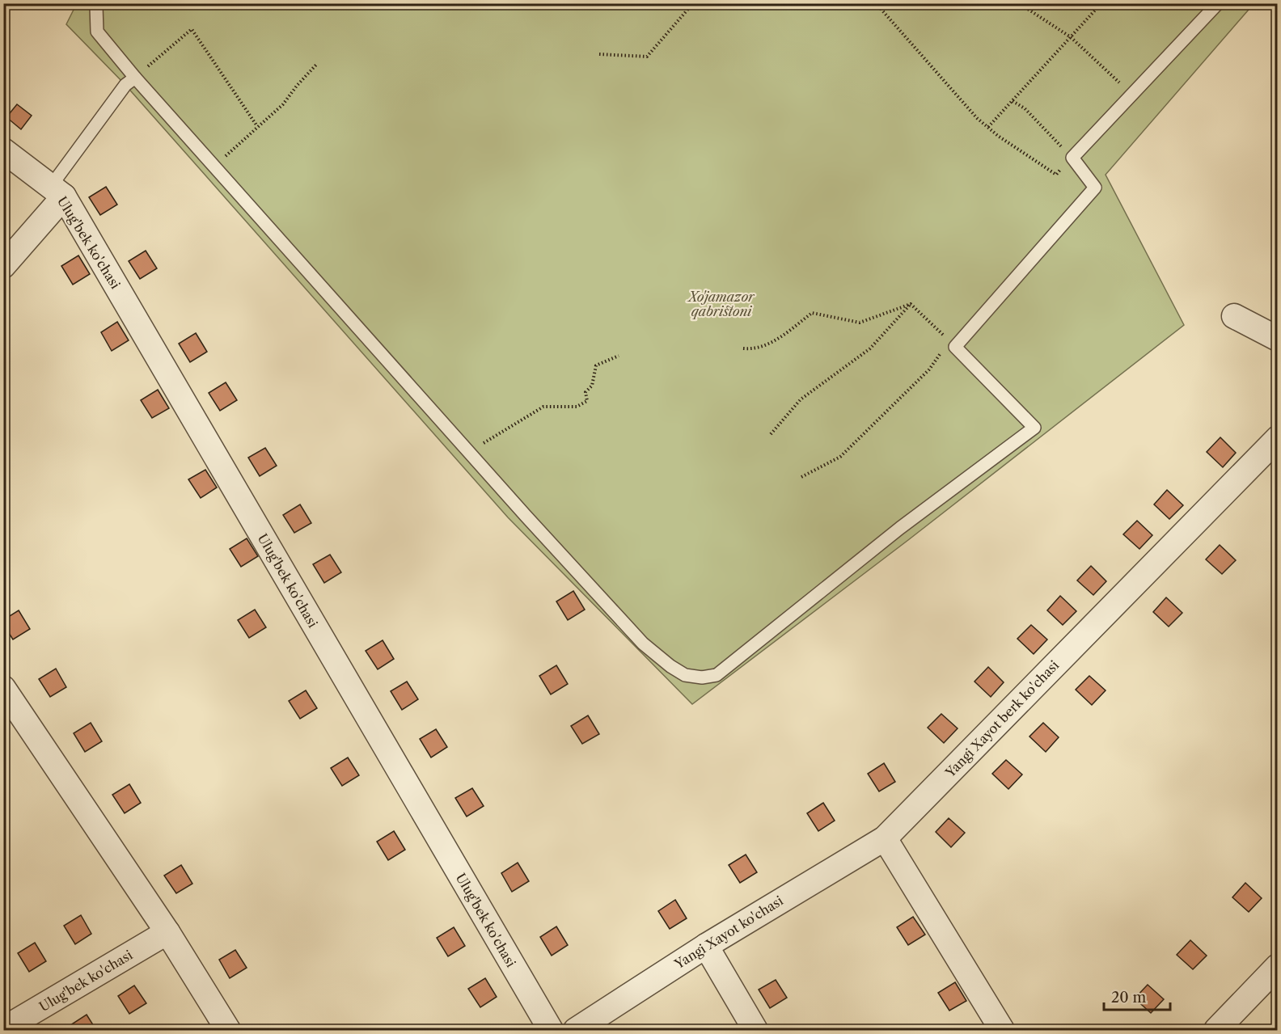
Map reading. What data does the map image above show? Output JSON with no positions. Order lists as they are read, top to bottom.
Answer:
{
  "streets": {
    "street": ["Ulug'bek ko'chasi", "Yangi Xayot berk ko'chasi", "Yangi Xayot ko'chasi"]
  },
  "crossings": [
    ["Yangi Xayot berk ko'chasi", "Yangi Xayot ko'chasi"]
  ],
  "parks": ["Xo'jamazor qabristoni"],
  "scale_bar": "20 m"
}
